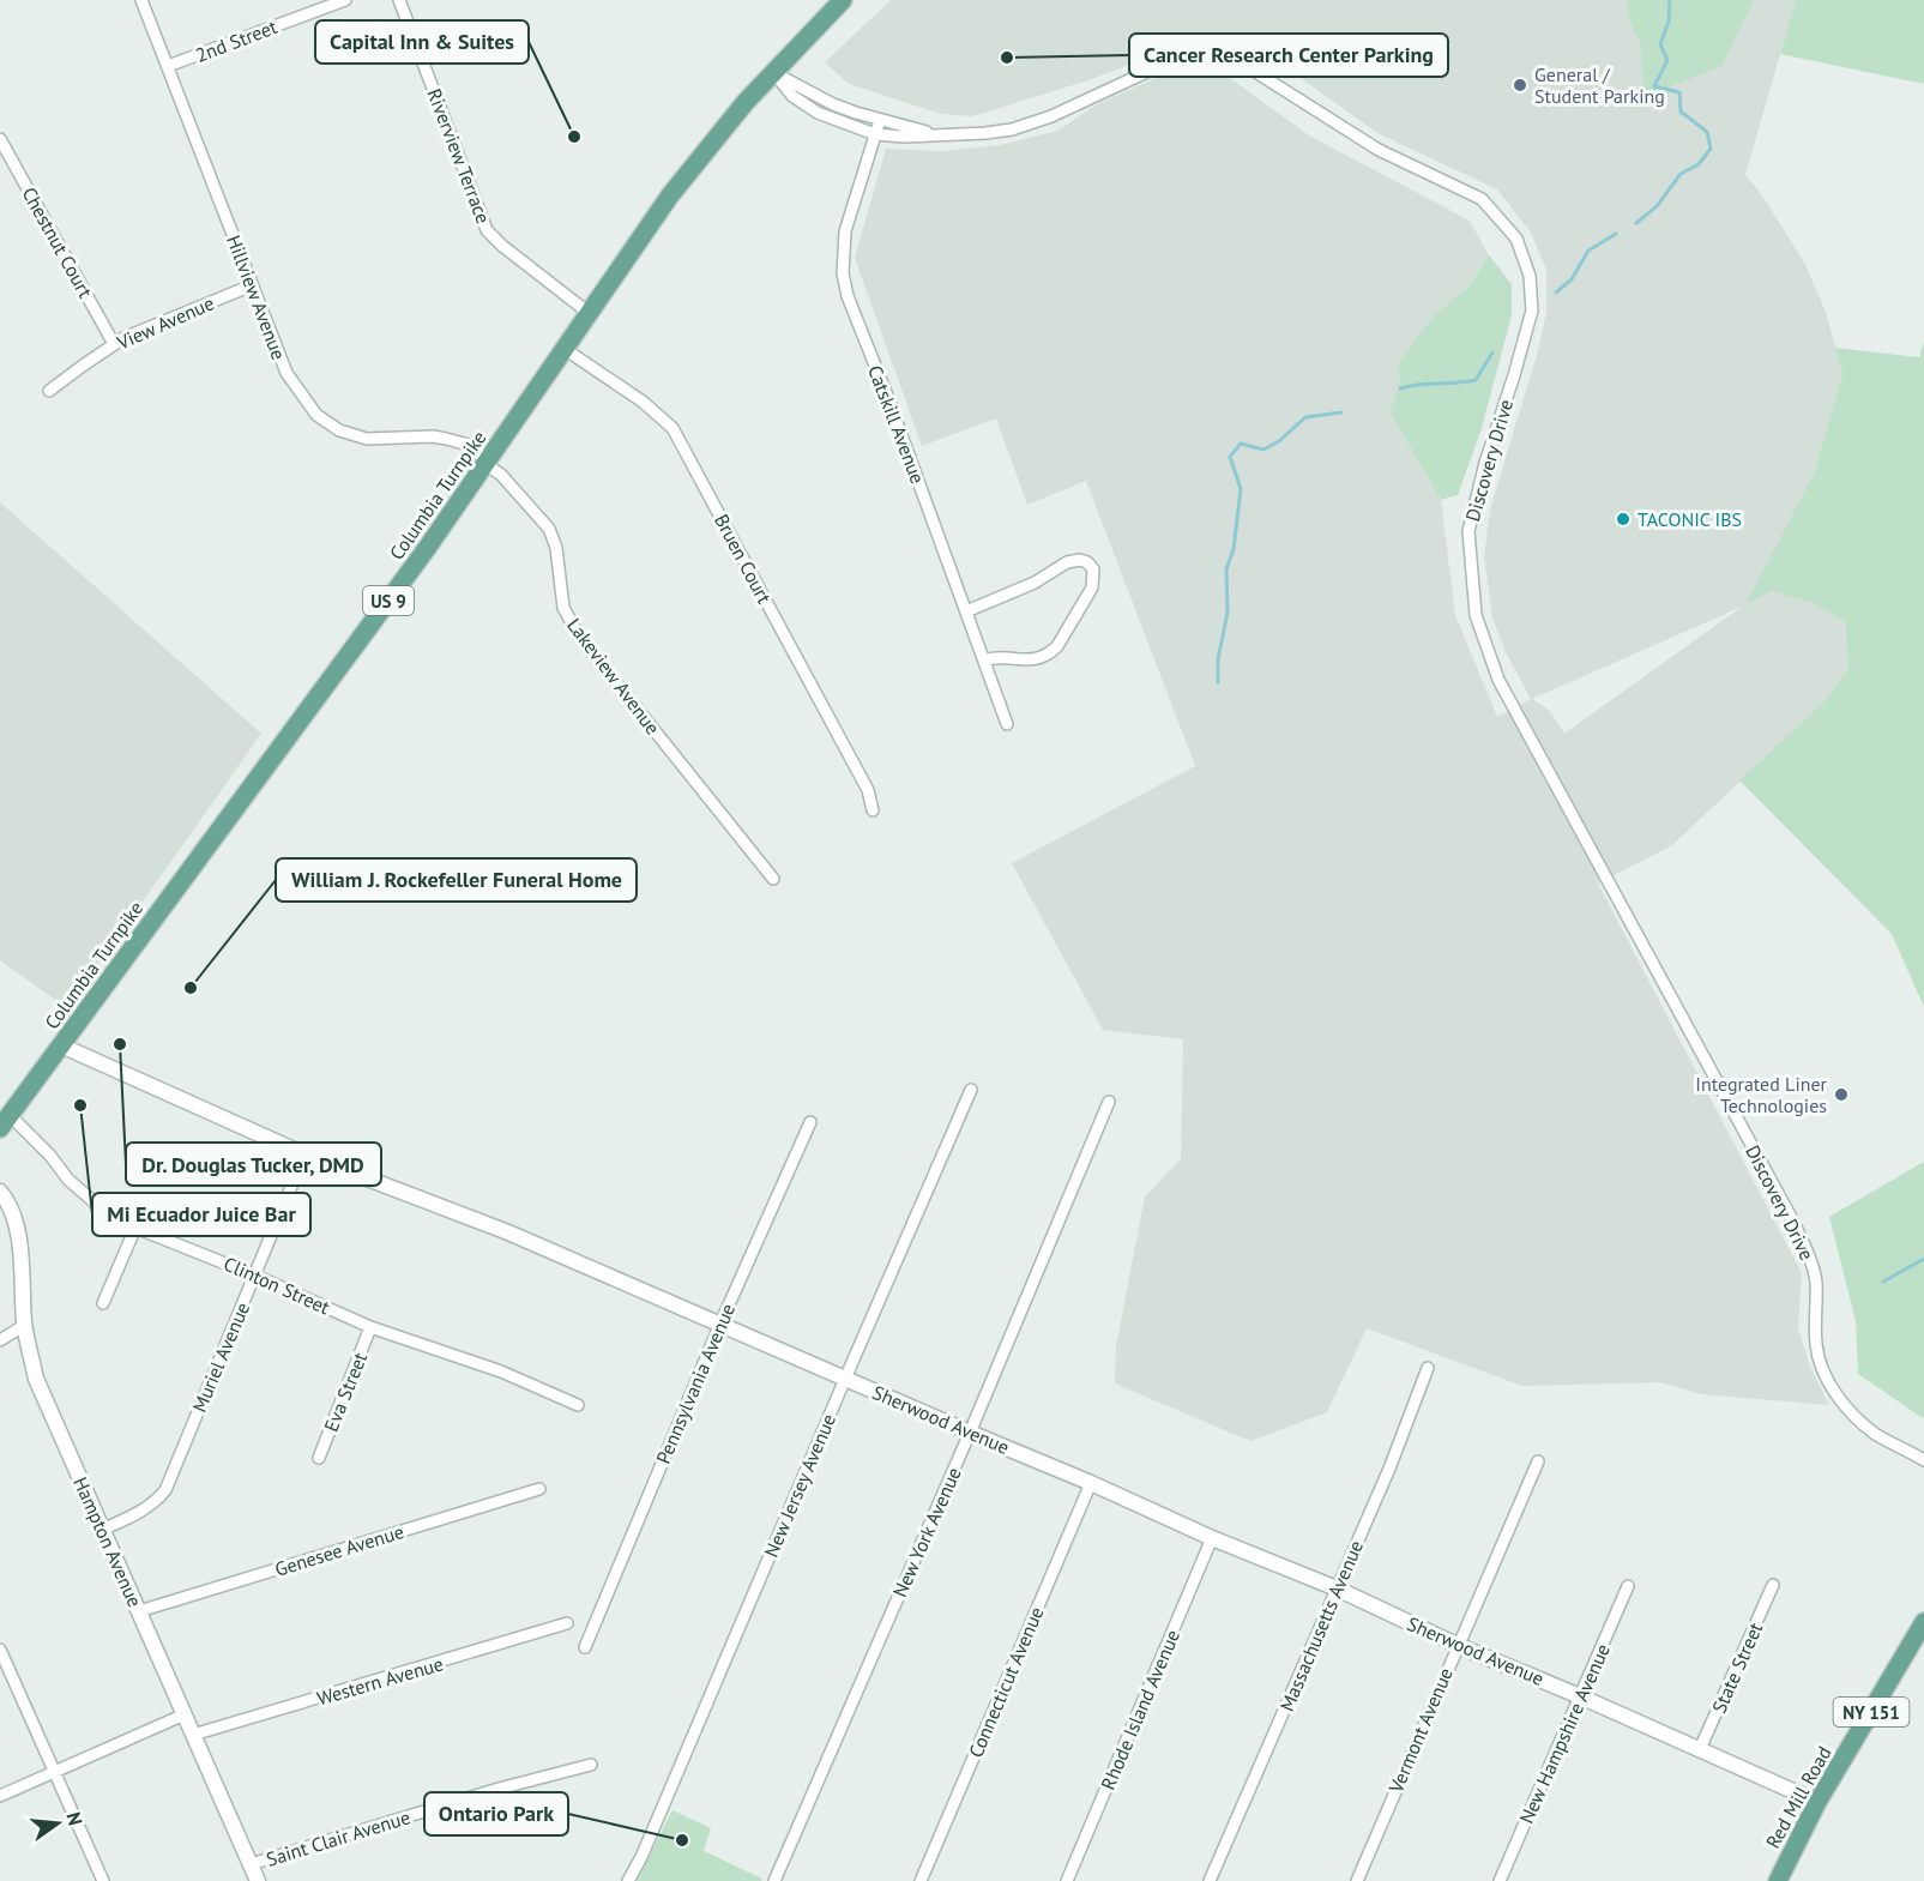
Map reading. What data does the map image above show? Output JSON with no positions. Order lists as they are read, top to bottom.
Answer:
{
  "streets": {
    "main road": [
      "Columbia Turnpike",
      "US 9",
      "NY 151",
      "Red Mill Road"
    ],
    "street": [
      "2nd Street",
      "Riverview Terrace",
      "Chestnut Court",
      "Hillview Avenue",
      "View Avenue",
      "Catskill Avenue",
      "Discovery Drive",
      "Bruen Court",
      "Lakeview Avenue",
      "Clinton Street",
      "Muriel Avenue",
      "Pennsylvania Avenue",
      "Eva Street",
      "Sherwood Avenue",
      "New Jersey Avenue",
      "New York Avenue",
      "Hampton Avenue",
      "Genesee Avenue",
      "Massachusetts Avenue",
      "State Street",
      "Western Avenue",
      "Connecticut Avenue",
      "Rhode Island Avenue",
      "Vermont Avenue",
      "New Hampshire Avenue",
      "Saint Clair Avenue"
    ]
  },
  "crossings": [
    ["2nd Street", "Hillview Avenue"],
    ["Riverview Terrace", "Columbia Turnpike"],
    ["Chestnut Court", "View Avenue"],
    ["Hillview Avenue", "View Avenue"],
    ["Hillview Avenue", "Columbia Turnpike"],
    ["Hillview Avenue", "Lakeview Avenue"],
    ["Catskill Avenue", "Discovery Drive"],
    ["Discovery Drive", "Columbia Turnpike"],
    ["Columbia Turnpike", "Bruen Court"],
    ["Columbia Turnpike", "Lakeview Avenue"],
    ["Columbia Turnpike", "Clinton Street"],
    ["Columbia Turnpike", "Sherwood Avenue"],
    ["Clinton Street", "Muriel Avenue"],
    ["Clinton Street", "Eva Street"],
    ["Muriel Avenue", "Sherwood Avenue"],
    ["Muriel Avenue", "Hampton Avenue"],
    ["Pennsylvania Avenue", "Sherwood Avenue"],
    ["Sherwood Avenue", "New Jersey Avenue"],
    ["Sherwood Avenue", "New York Avenue"],
    ["Sherwood Avenue", "Massachusetts Avenue"],
    ["Sherwood Avenue", "State Street"],
    ["Sherwood Avenue", "Connecticut Avenue"],
    ["Sherwood Avenue", "Rhode Island Avenue"],
    ["Sherwood Avenue", "Vermont Avenue"],
    ["Sherwood Avenue", "New Hampshire Avenue"],
    ["Sherwood Avenue", "Red Mill Road"],
    ["Hampton Avenue", "Genesee Avenue"],
    ["Hampton Avenue", "Western Avenue"],
    ["Hampton Avenue", "Saint Clair Avenue"]
  ],
  "places": [
    "Cancer Research Center Parking",
    "General / Student Parking",
    "Capital Inn & Suites",
    "TACONIC IBS",
    "William J. Rockefeller Funeral Home",
    "Dr. Douglas Tucker, DMD",
    "Integrated Liner Technologies",
    "Mi Ecuador Juice Bar",
    "Ontario Park"
  ],
  "north": "right"
}
